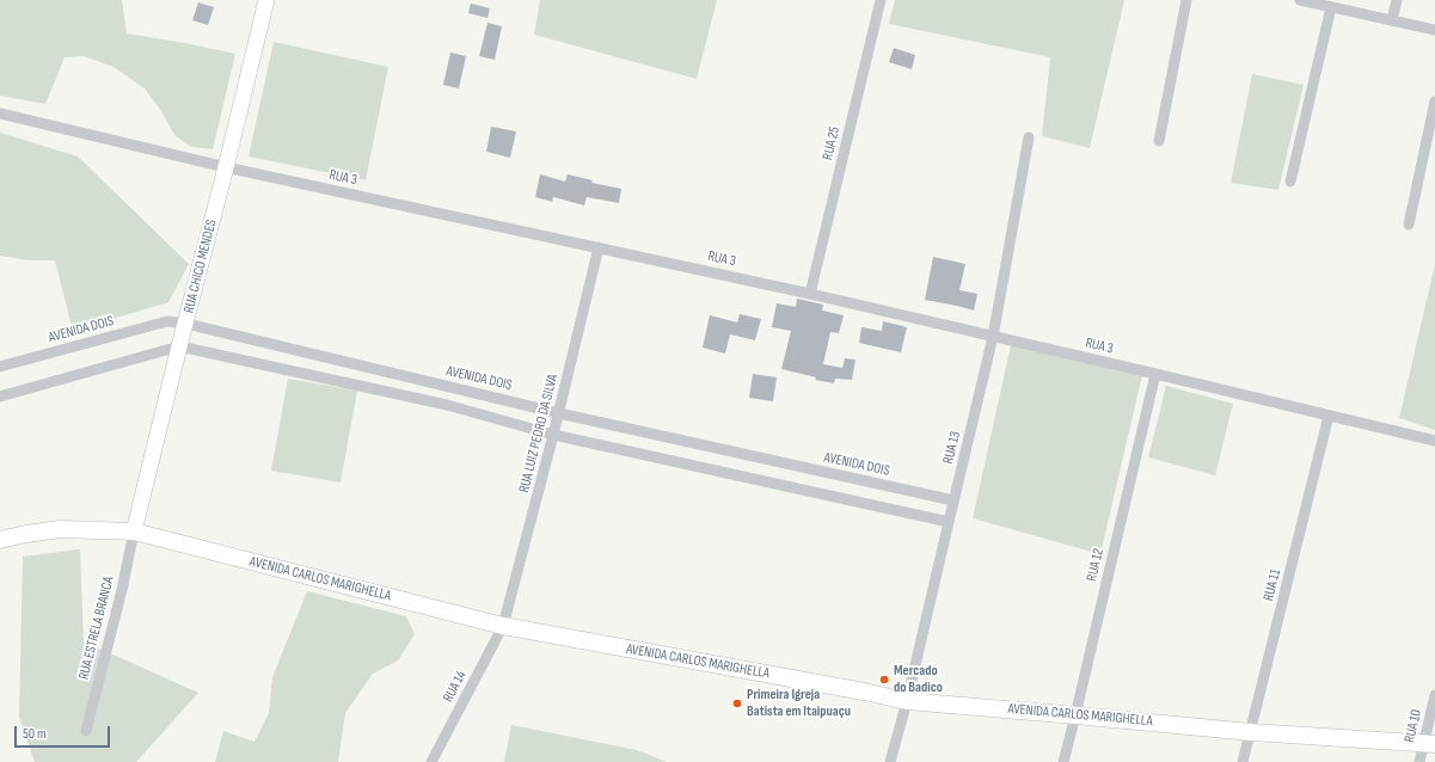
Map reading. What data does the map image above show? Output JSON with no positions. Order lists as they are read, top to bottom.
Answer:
{
  "streets": {
    "main road": ["RUA CHICO MENDES", "AVENIDA CARLOS MARIGHELLA"],
    "street": [
      "RUA 25",
      "RUA 3",
      "AVENIDA DOIS",
      "RUA LUIZ PEDRO DA SILVA",
      "RUA 13",
      "RUA 12",
      "RUA 11",
      "RUA ESTRELA BRANCA",
      "RUA 14",
      "RUA 10"
    ]
  },
  "crossings": [
    ["RUA 25", "RUA 3"],
    ["RUA 3", "RUA CHICO MENDES"],
    ["RUA 3", "RUA LUIZ PEDRO DA SILVA"],
    ["RUA 3", "RUA 13"],
    ["RUA 3", "RUA 12"],
    ["RUA 3", "RUA 11"],
    ["RUA CHICO MENDES", "AVENIDA DOIS"],
    ["RUA CHICO MENDES", "AVENIDA CARLOS MARIGHELLA"],
    ["RUA CHICO MENDES", "RUA ESTRELA BRANCA"],
    ["AVENIDA DOIS", "RUA LUIZ PEDRO DA SILVA"],
    ["AVENIDA DOIS", "RUA 13"],
    ["RUA LUIZ PEDRO DA SILVA", "AVENIDA CARLOS MARIGHELLA"],
    ["RUA LUIZ PEDRO DA SILVA", "RUA 14"],
    ["RUA 13", "AVENIDA CARLOS MARIGHELLA"],
    ["RUA 12", "AVENIDA CARLOS MARIGHELLA"],
    ["AVENIDA CARLOS MARIGHELLA", "RUA 11"],
    ["AVENIDA CARLOS MARIGHELLA", "RUA ESTRELA BRANCA"],
    ["AVENIDA CARLOS MARIGHELLA", "RUA 14"],
    ["AVENIDA CARLOS MARIGHELLA", "RUA 10"]
  ],
  "places": ["Mercado do Badico", "Primeira Igreja Batista em Itaipuaçu"],
  "scale_bar": "50 m"
}
